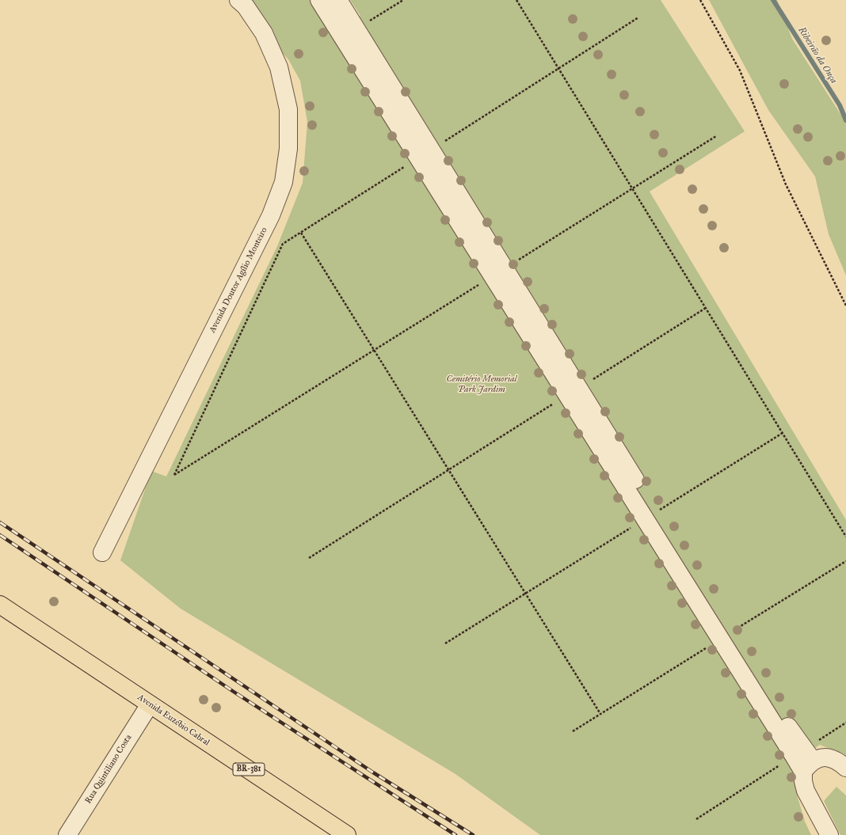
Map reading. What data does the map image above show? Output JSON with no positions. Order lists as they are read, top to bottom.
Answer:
{
  "streets": {
    "main road": ["Avenida Euzébio Cabral", "BR-381"],
    "street": ["Avenida Doutor Agílio Monteiro", "Rua Quintiliano Costa"]
  },
  "crossings": [
    ["Avenida Euzébio Cabral", "Rua Quintiliano Costa"]
  ],
  "water": ["Ribeirão da Onça"],
  "parks": ["Cemitério Memorial Park Jardim"]
}
